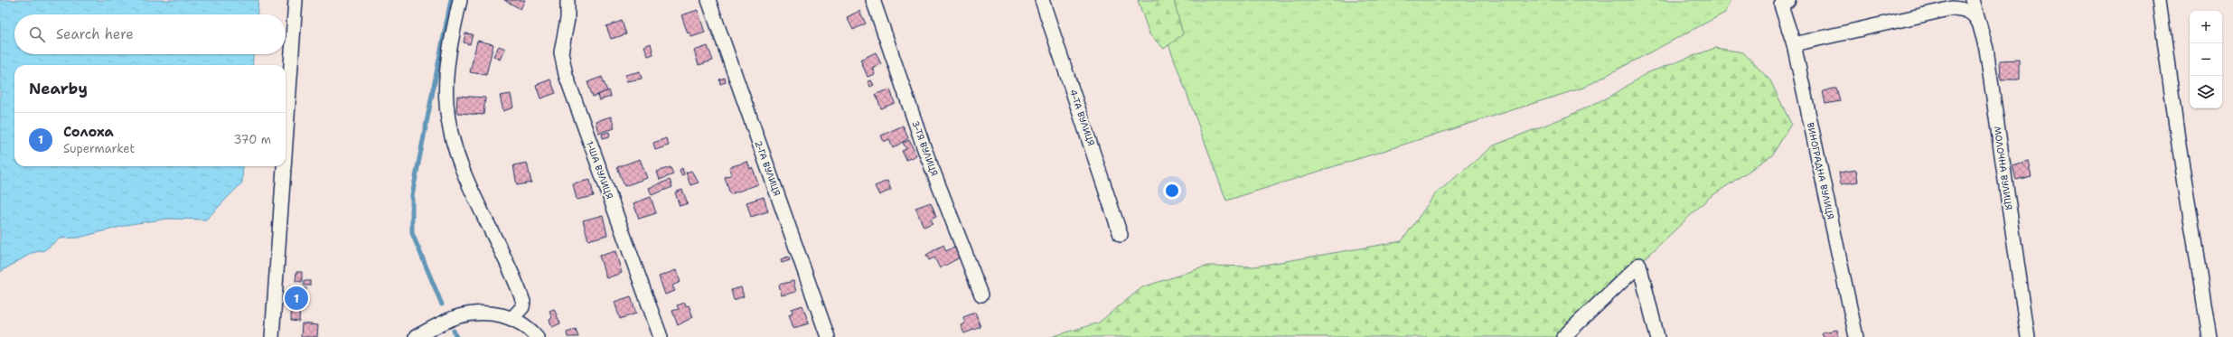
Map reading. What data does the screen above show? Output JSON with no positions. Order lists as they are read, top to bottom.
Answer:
{
  "streets": {
    "street": [
      "4-ТА ВУЛИЦЯ",
      "3-ТЯ ВУЛИЦЯ",
      "2-ГА ВУЛИЦЯ",
      "МОЛОЧНА ВУЛИЦЯ",
      "1-ША ВУЛИЦЯ",
      "ВИНОГРАДНА ВУЛИЦЯ"
    ]
  },
  "page": {
    "map_buttons": ["+", "−"],
    "search": "Search here",
    "heading": "Nearby",
    "list": [
      {
        "mark": "1",
        "name": "Солоха",
        "note": "Supermarket",
        "value": "370 m"
      }
    ],
    "pins": "1"
  }
}
